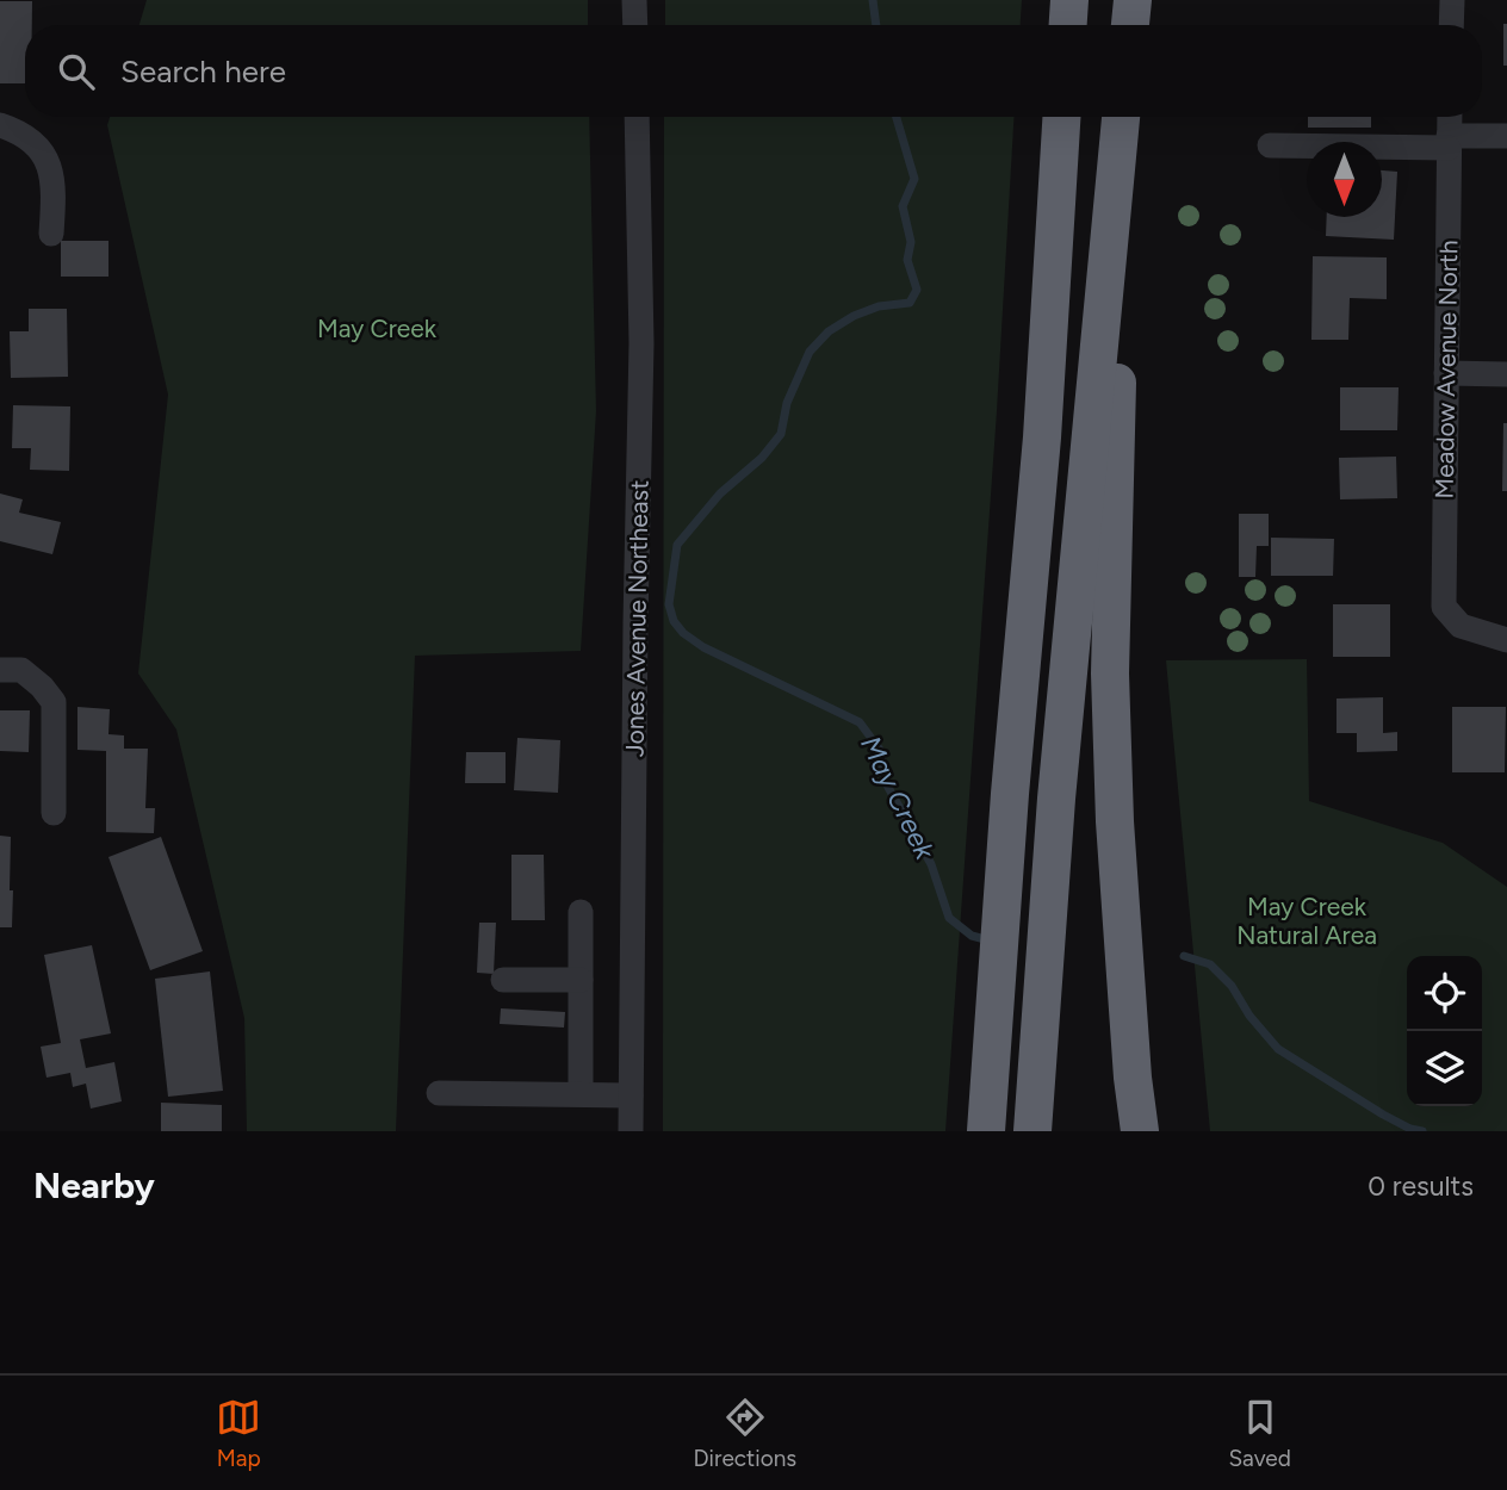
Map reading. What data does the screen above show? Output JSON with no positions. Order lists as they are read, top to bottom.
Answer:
{
  "streets": {
    "street": ["Meadow Avenue North", "Jones Avenue Northeast"]
  },
  "water": ["May Creek"],
  "parks": ["May Creek", "May Creek Natural Area"],
  "north": "bottom",
  "page": {
    "search": "Search here",
    "heading": ["Nearby", "0 results"],
    "nav": ["Map", "Directions", "Saved"]
  }
}
